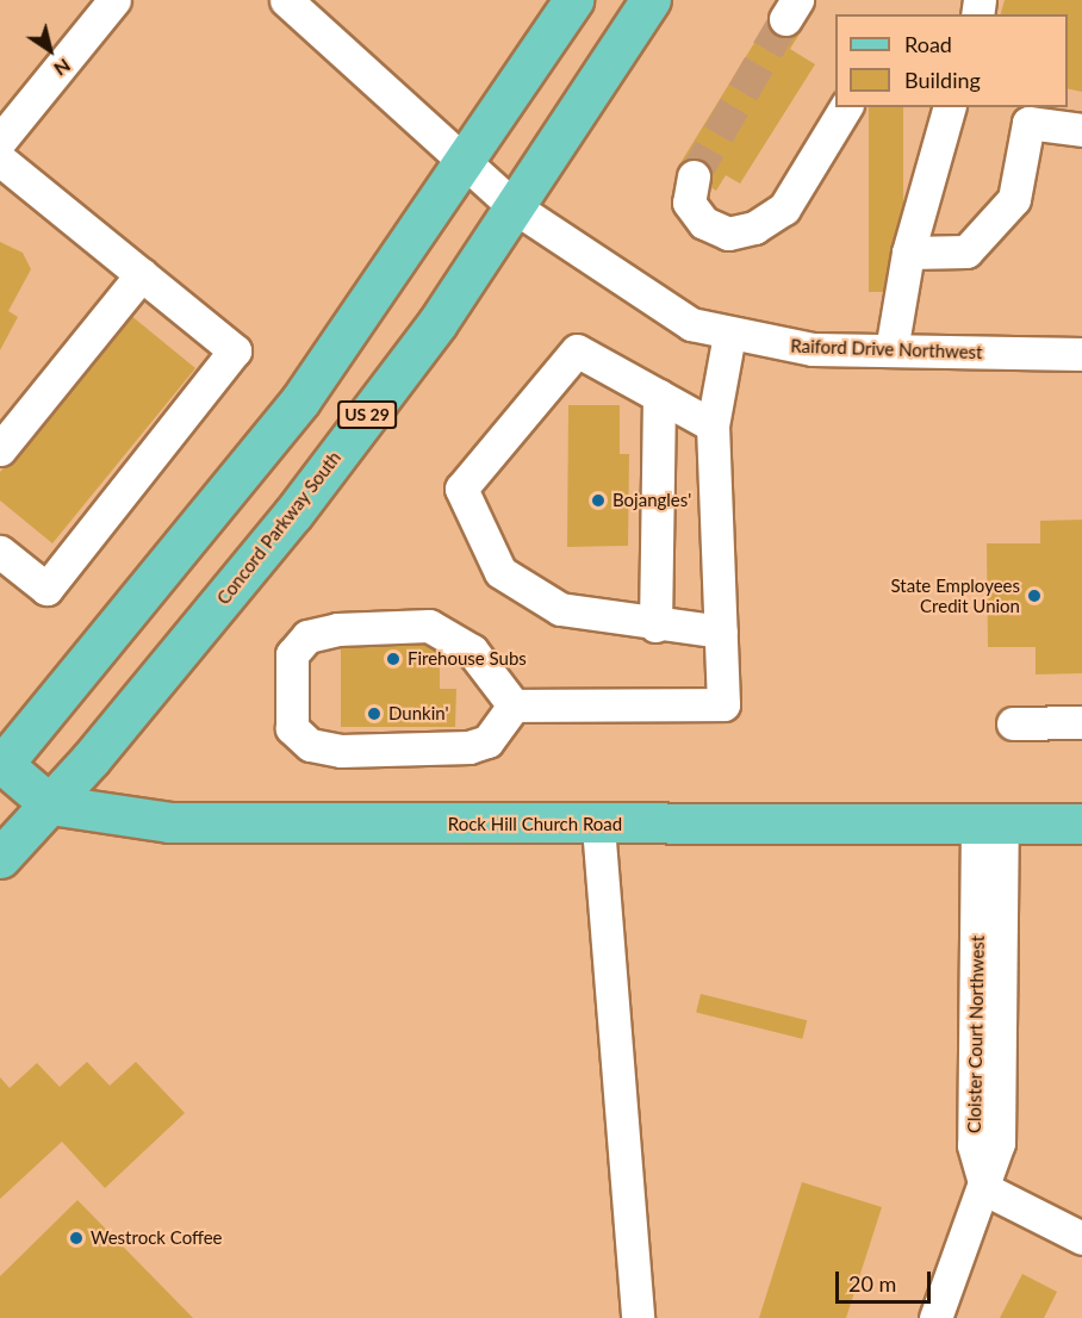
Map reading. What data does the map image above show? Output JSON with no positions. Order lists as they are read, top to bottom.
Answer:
{
  "streets": {
    "main road": ["US 29", "Concord Parkway South", "Rock Hill Church Road"],
    "street": ["Raiford Drive Northwest"]
  },
  "crossings": [
    ["Raiford Drive Northwest", "Concord Parkway South"],
    ["Concord Parkway South", "Rock Hill Church Road"]
  ],
  "places": [
    "Bojangles'",
    "State Employees Credit Union",
    "Firehouse Subs",
    "Dunkin'",
    "Westrock Coffee"
  ],
  "legend": ["Road", "Building"],
  "scale_bar": "20 m",
  "north": "bottom right"
}
